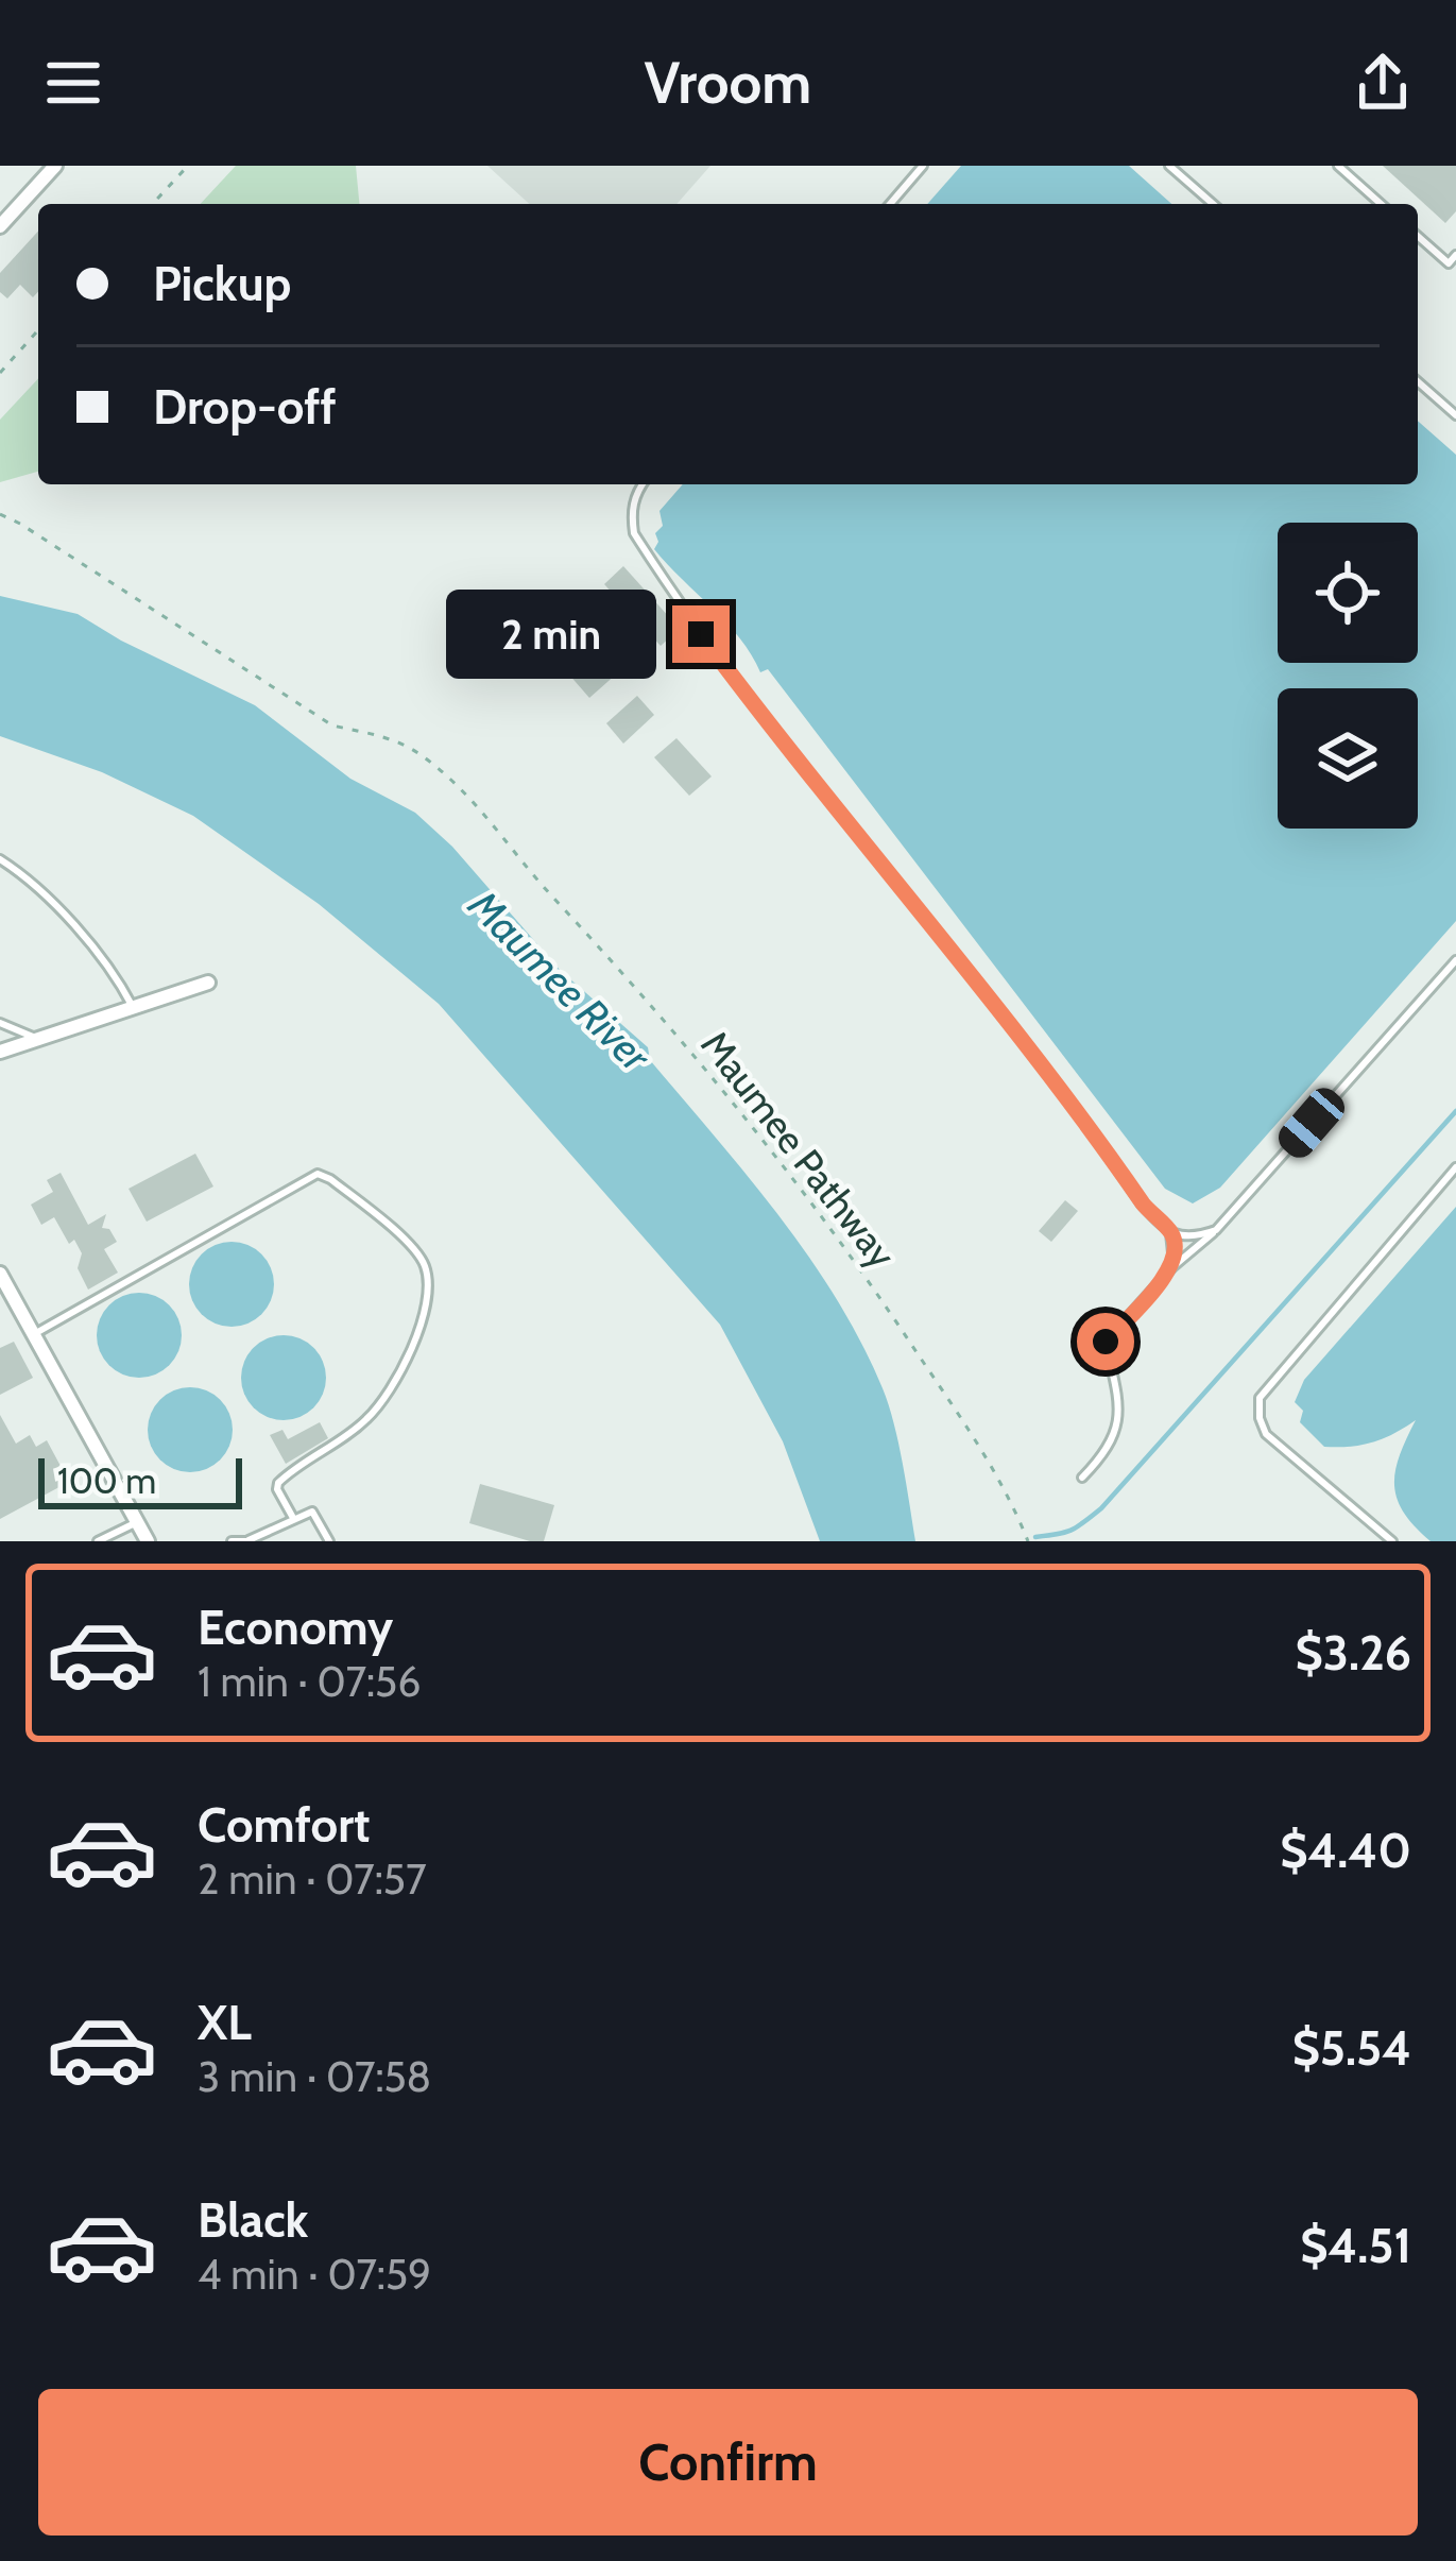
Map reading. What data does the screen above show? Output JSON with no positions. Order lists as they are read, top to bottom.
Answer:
{
  "streets": {
    "path": ["Maumee Pathway"]
  },
  "water": ["Maumee River"],
  "scale_bar": "100 m",
  "page": {
    "header": "Vroom",
    "banner": ["Pickup", "Drop-off"],
    "bubble": "2 min",
    "scale": "100 m",
    "list": [
      {
        "name": "Economy",
        "note": "1 min · 07:56",
        "value": "$3.26"
      },
      {
        "name": "Comfort",
        "note": "2 min · 07:57",
        "value": "$4.40"
      },
      {
        "name": "XL",
        "note": "3 min · 07:58",
        "value": "$5.54"
      },
      {
        "name": "Black",
        "note": "4 min · 07:59",
        "value": "$4.51"
      }
    ],
    "buttons": "Confirm"
  }
}
